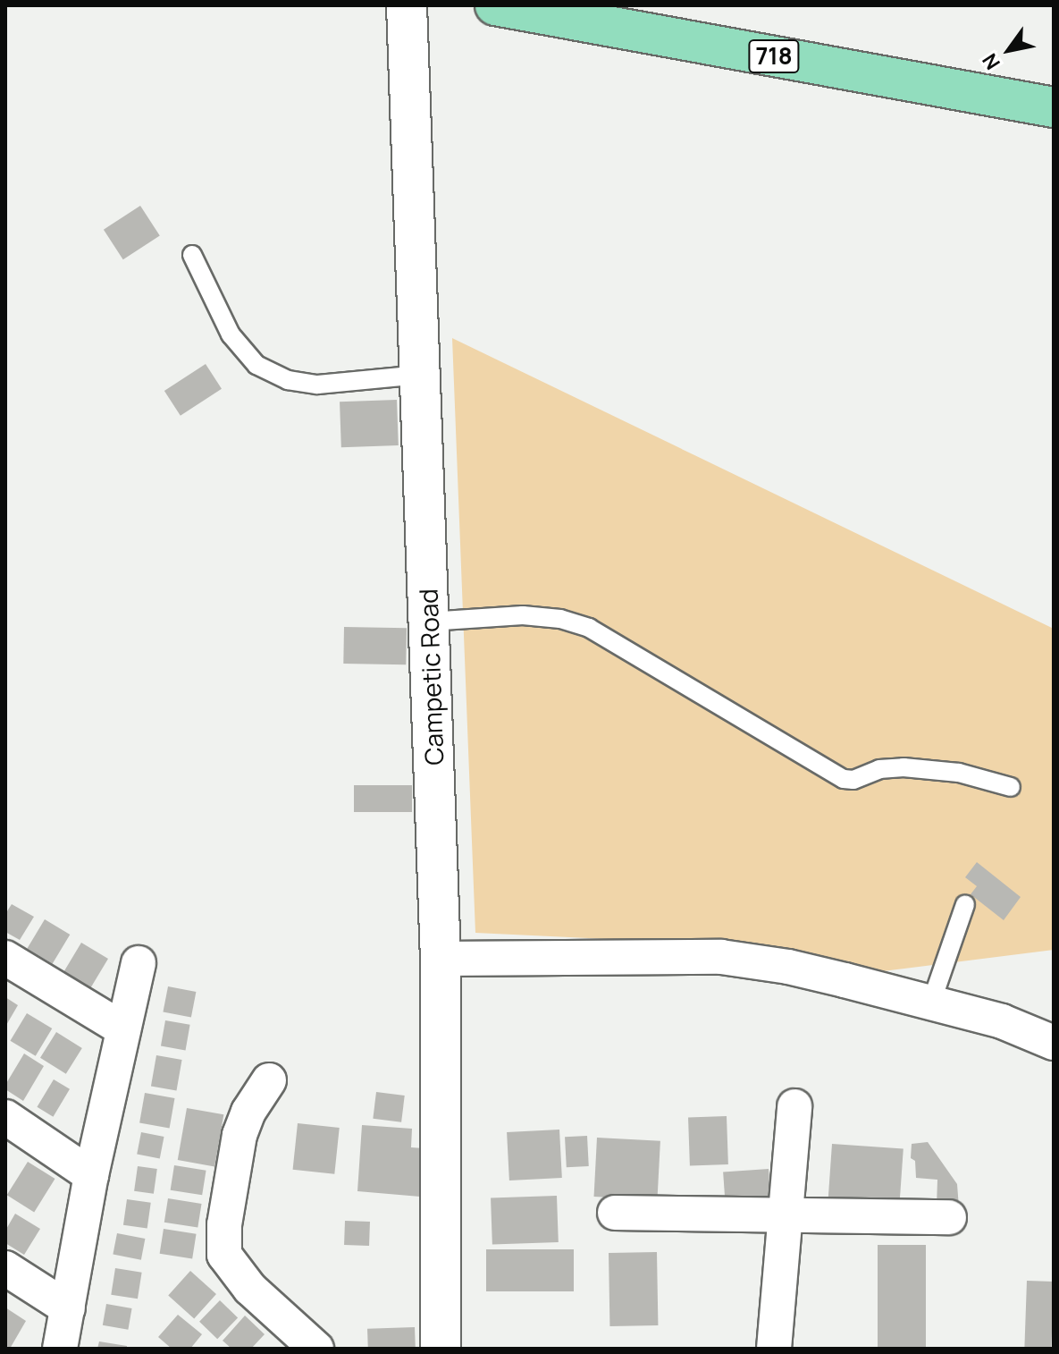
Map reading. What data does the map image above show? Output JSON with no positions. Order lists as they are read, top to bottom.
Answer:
{
  "streets": {
    "main road": ["718"],
    "street": ["Campetic Road"]
  },
  "north": "bottom left"
}
